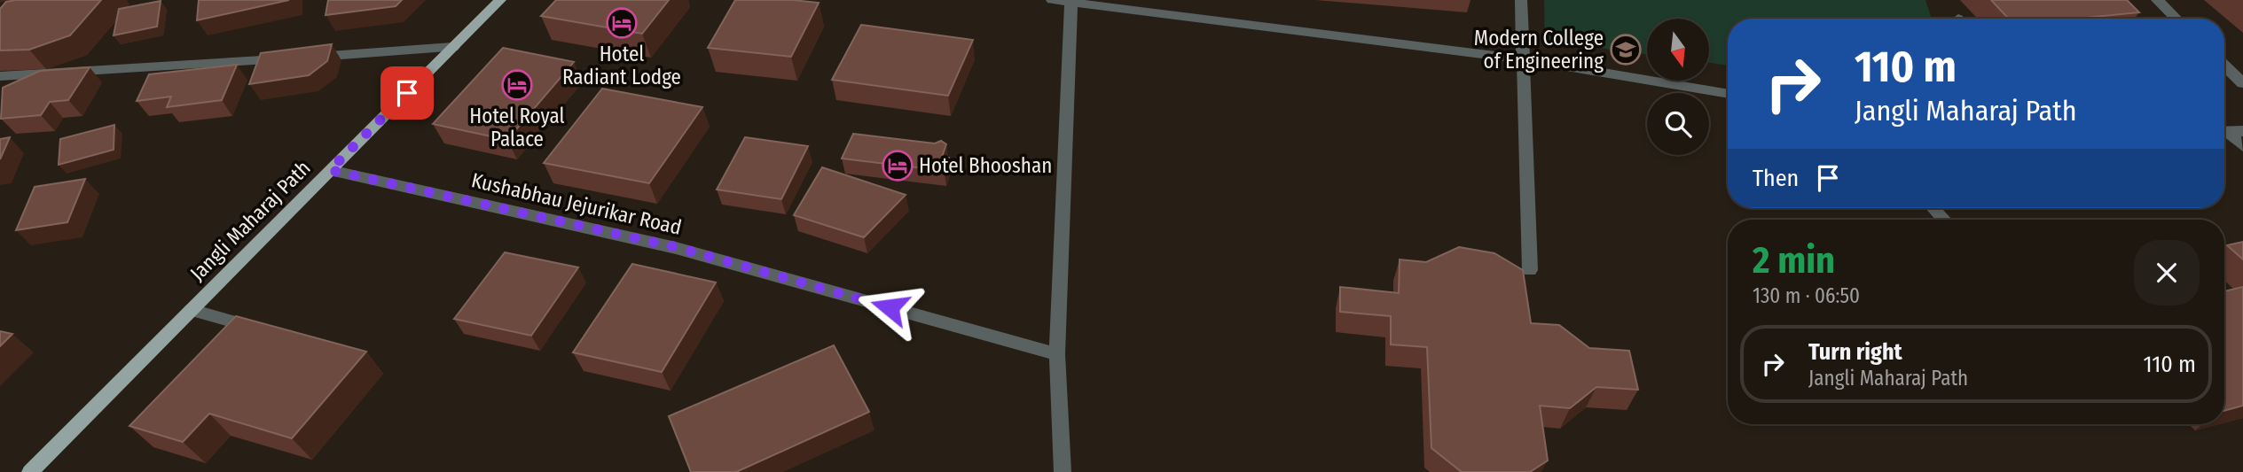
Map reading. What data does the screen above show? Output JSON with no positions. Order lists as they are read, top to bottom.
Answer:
{
  "streets": {
    "main road": ["Jangli Maharaj Path"],
    "street": ["Kushabhau Jejurikar Road"]
  },
  "crossings": [
    ["Kushabhau Jejurikar Road", "Jangli Maharaj Path"]
  ],
  "places": {
    "hotel": ["Hotel Radiant Lodge", "Hotel Royal Palace", "Hotel Bhooshan"],
    "school or university": ["Modern College of Engineering"]
  },
  "north": "bottom",
  "page": {
    "turn": ["110 m", "Jangli Maharaj Path"],
    "then": "Then",
    "heading": ["2 min", "130 m · 06:50"],
    "list": [
      {
        "name": "Turn right",
        "note": "Jangli Maharaj Path",
        "value": "110 m"
      }
    ]
  }
}
